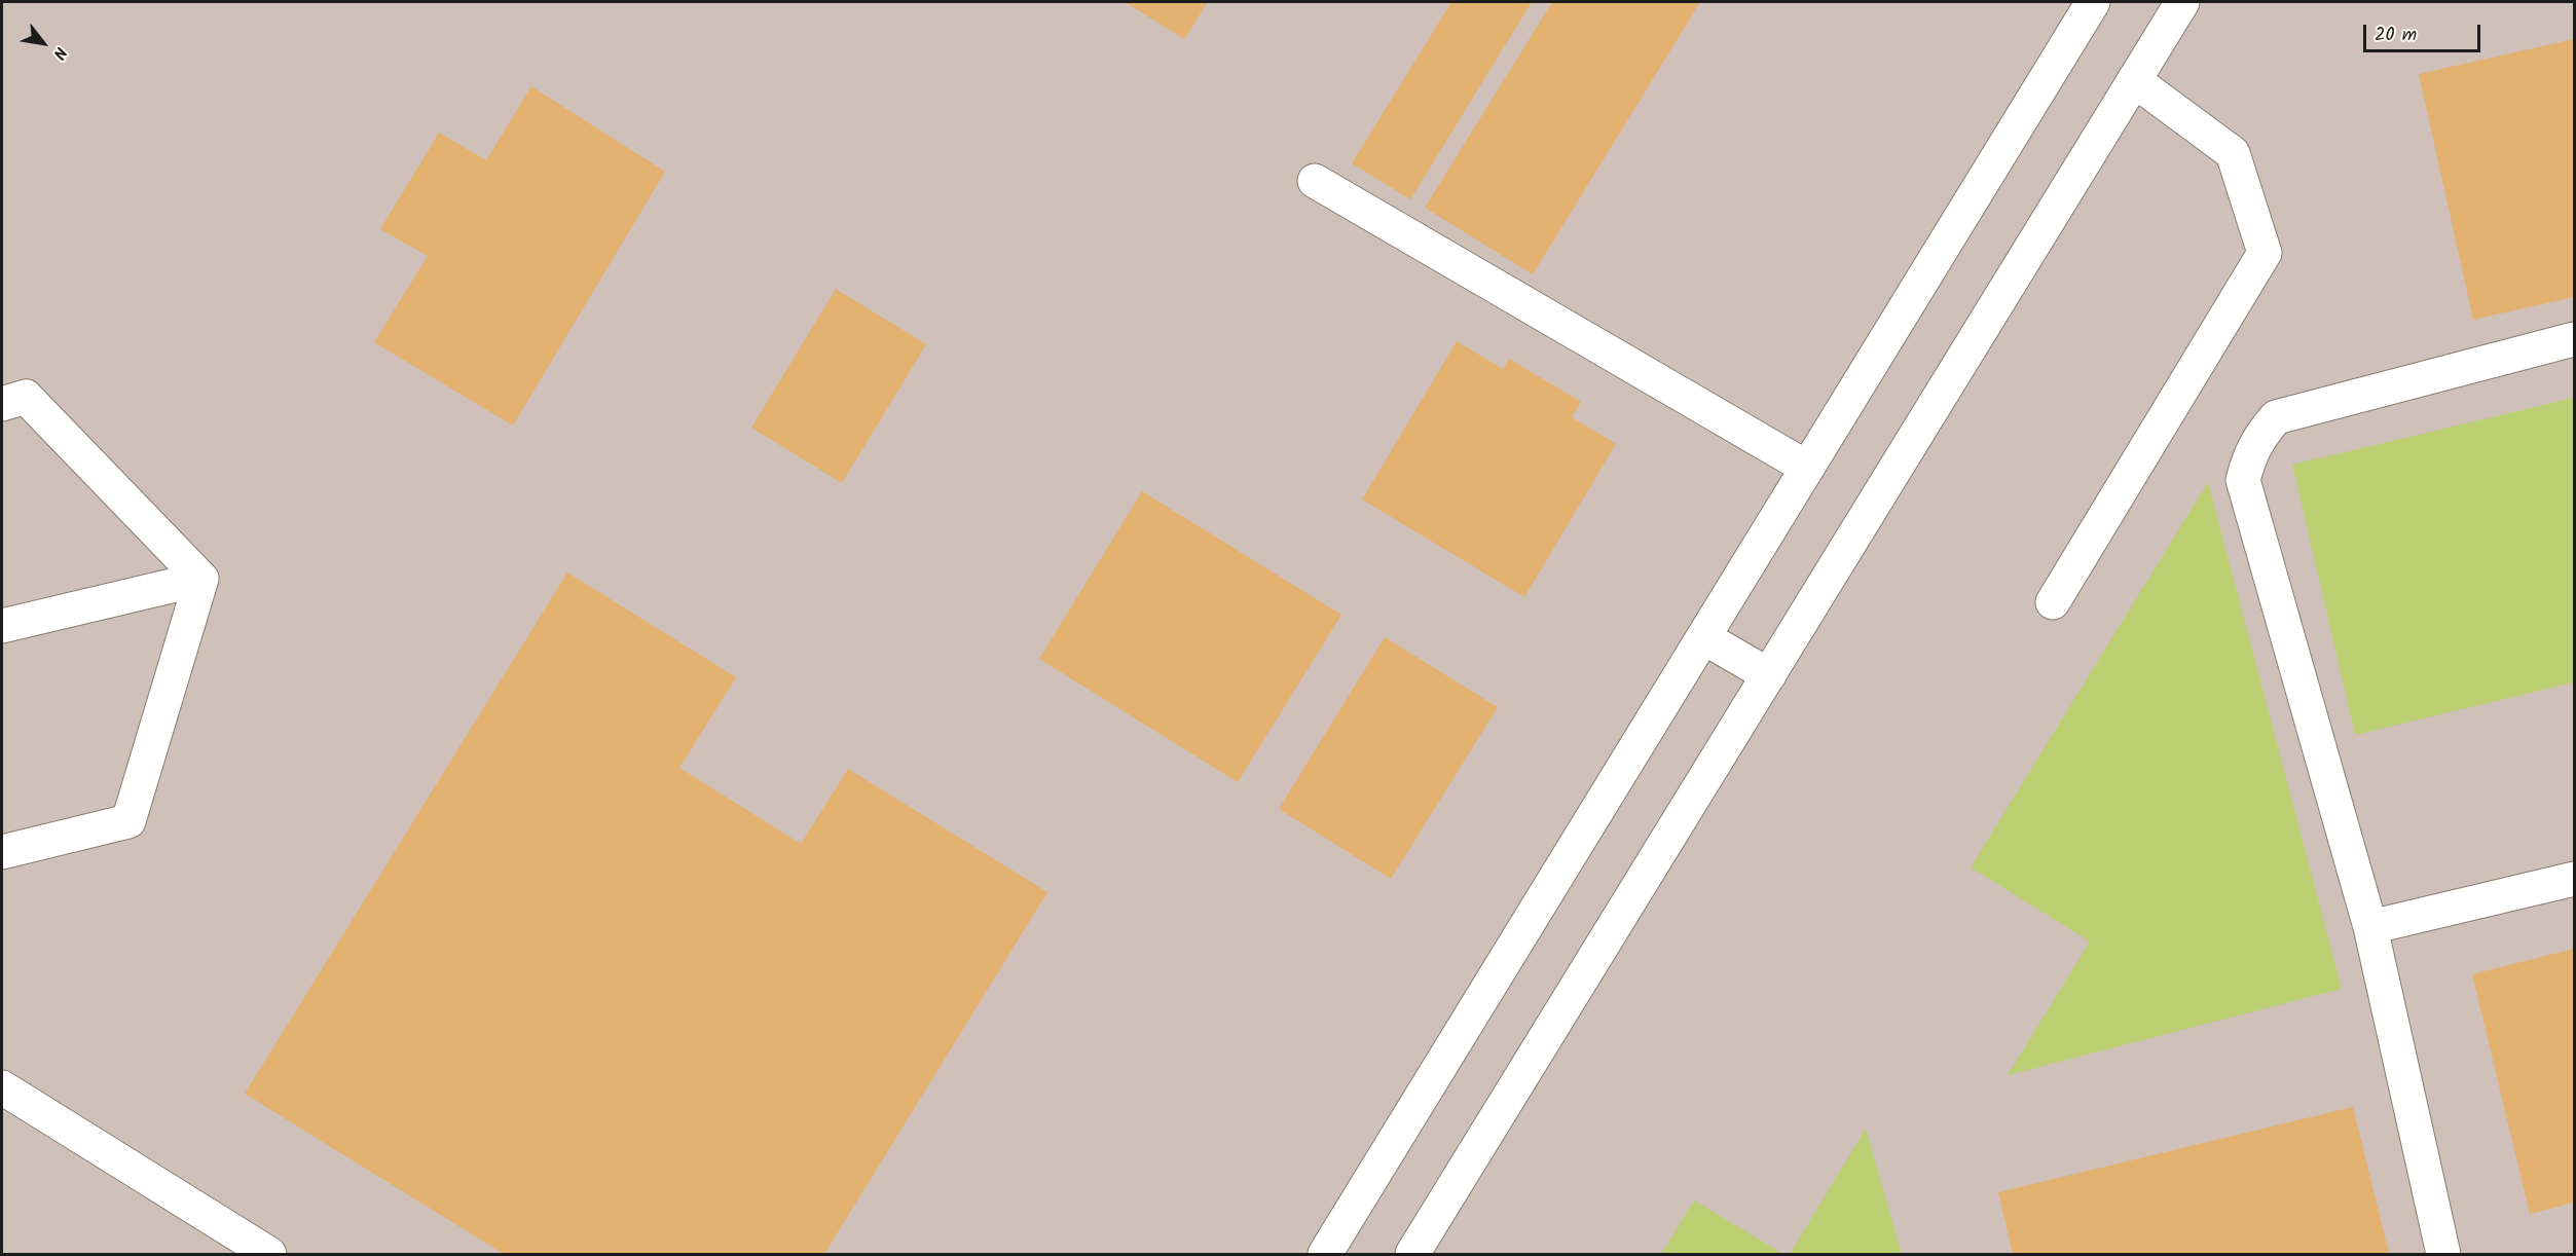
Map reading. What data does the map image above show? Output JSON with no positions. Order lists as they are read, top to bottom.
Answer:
{
  "scale_bar": "20 m",
  "north": "bottom right"
}
